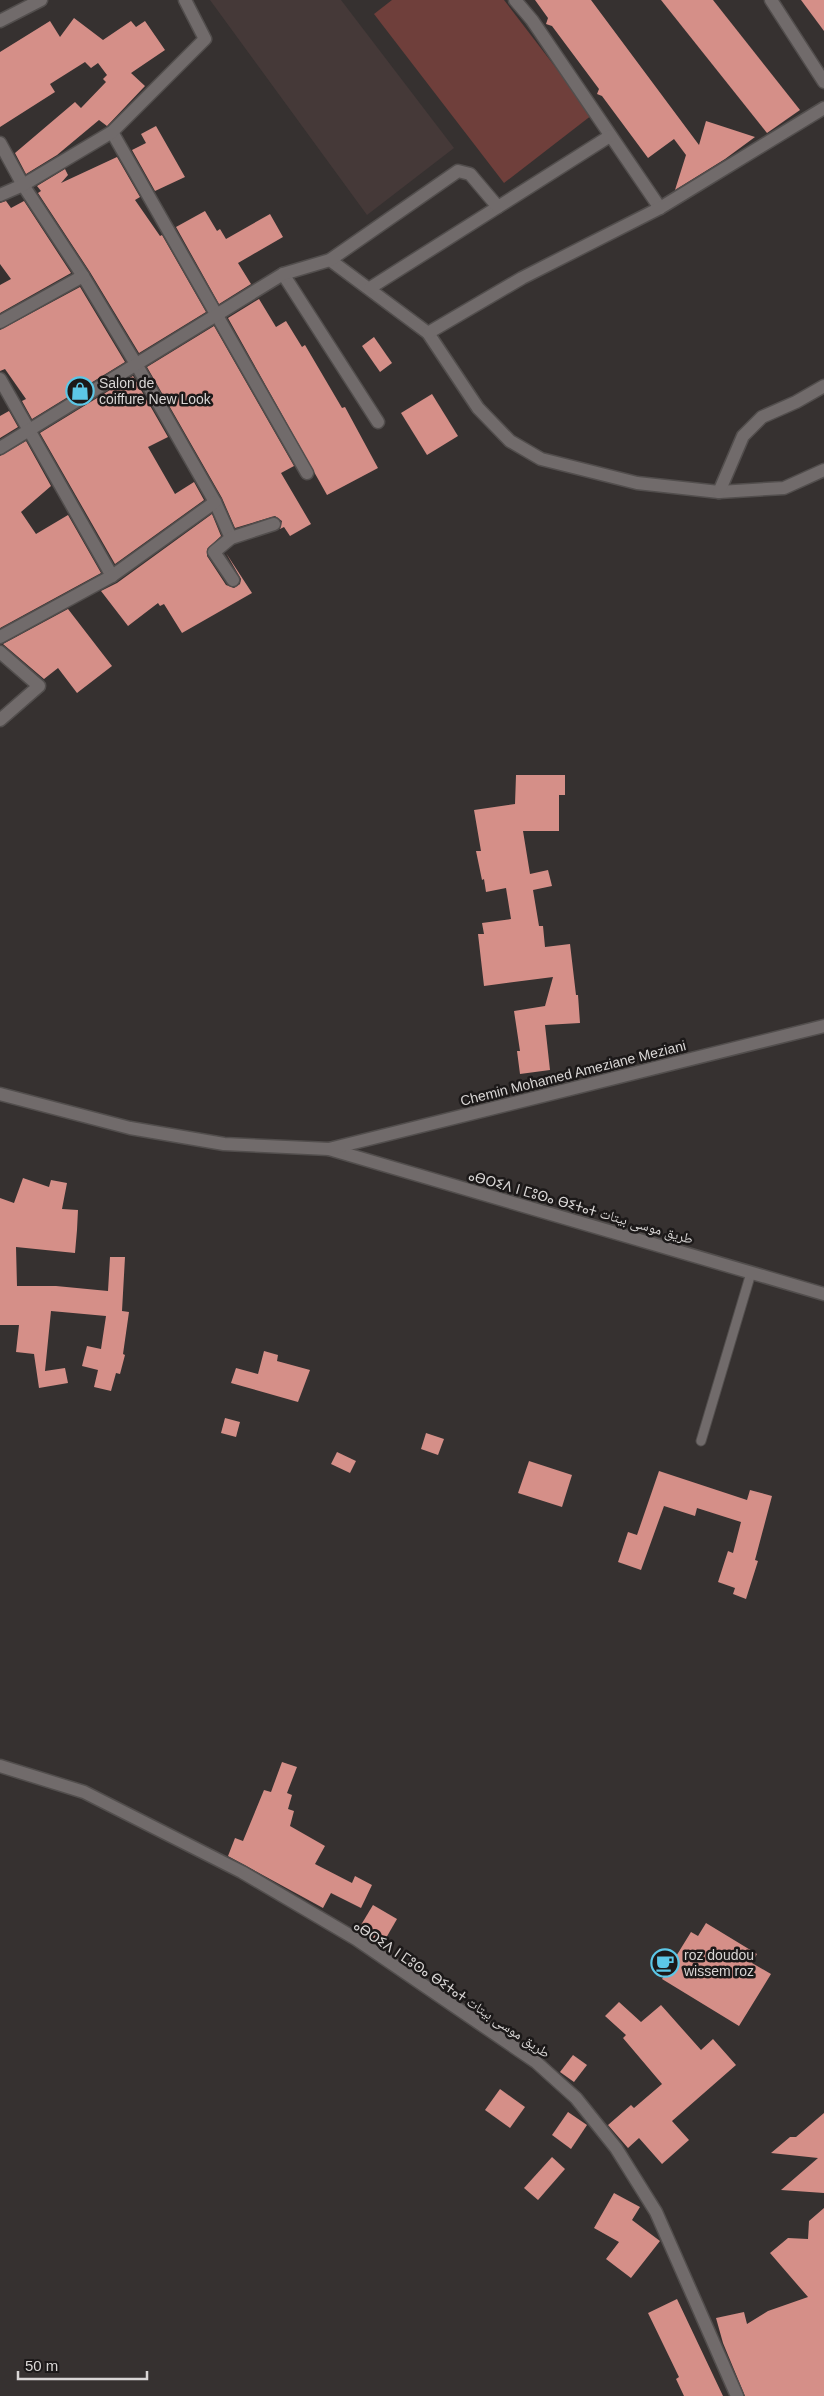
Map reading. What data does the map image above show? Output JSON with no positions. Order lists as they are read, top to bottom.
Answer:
{
  "streets": {
    "street": ["Chemin Mohamed Ameziane Meziani", "ⴰⴱⵔⵉⴷ ⵏ ⵎⵓⵙⴰ ⴱⵉⵜⴰⵜ طريق موسى بيتات"]
  },
  "crossings": [
    ["Chemin Mohamed Ameziane Meziani", "ⴰⴱⵔⵉⴷ ⵏ ⵎⵓⵙⴰ ⴱⵉⵜⴰⵜ طريق موسى بيتات"]
  ],
  "places": {
    "shop": ["Salon de coiffure New Look"],
    "cafe": ["roz doudou wissem roz"]
  },
  "scale_bar": "50 m"
}
